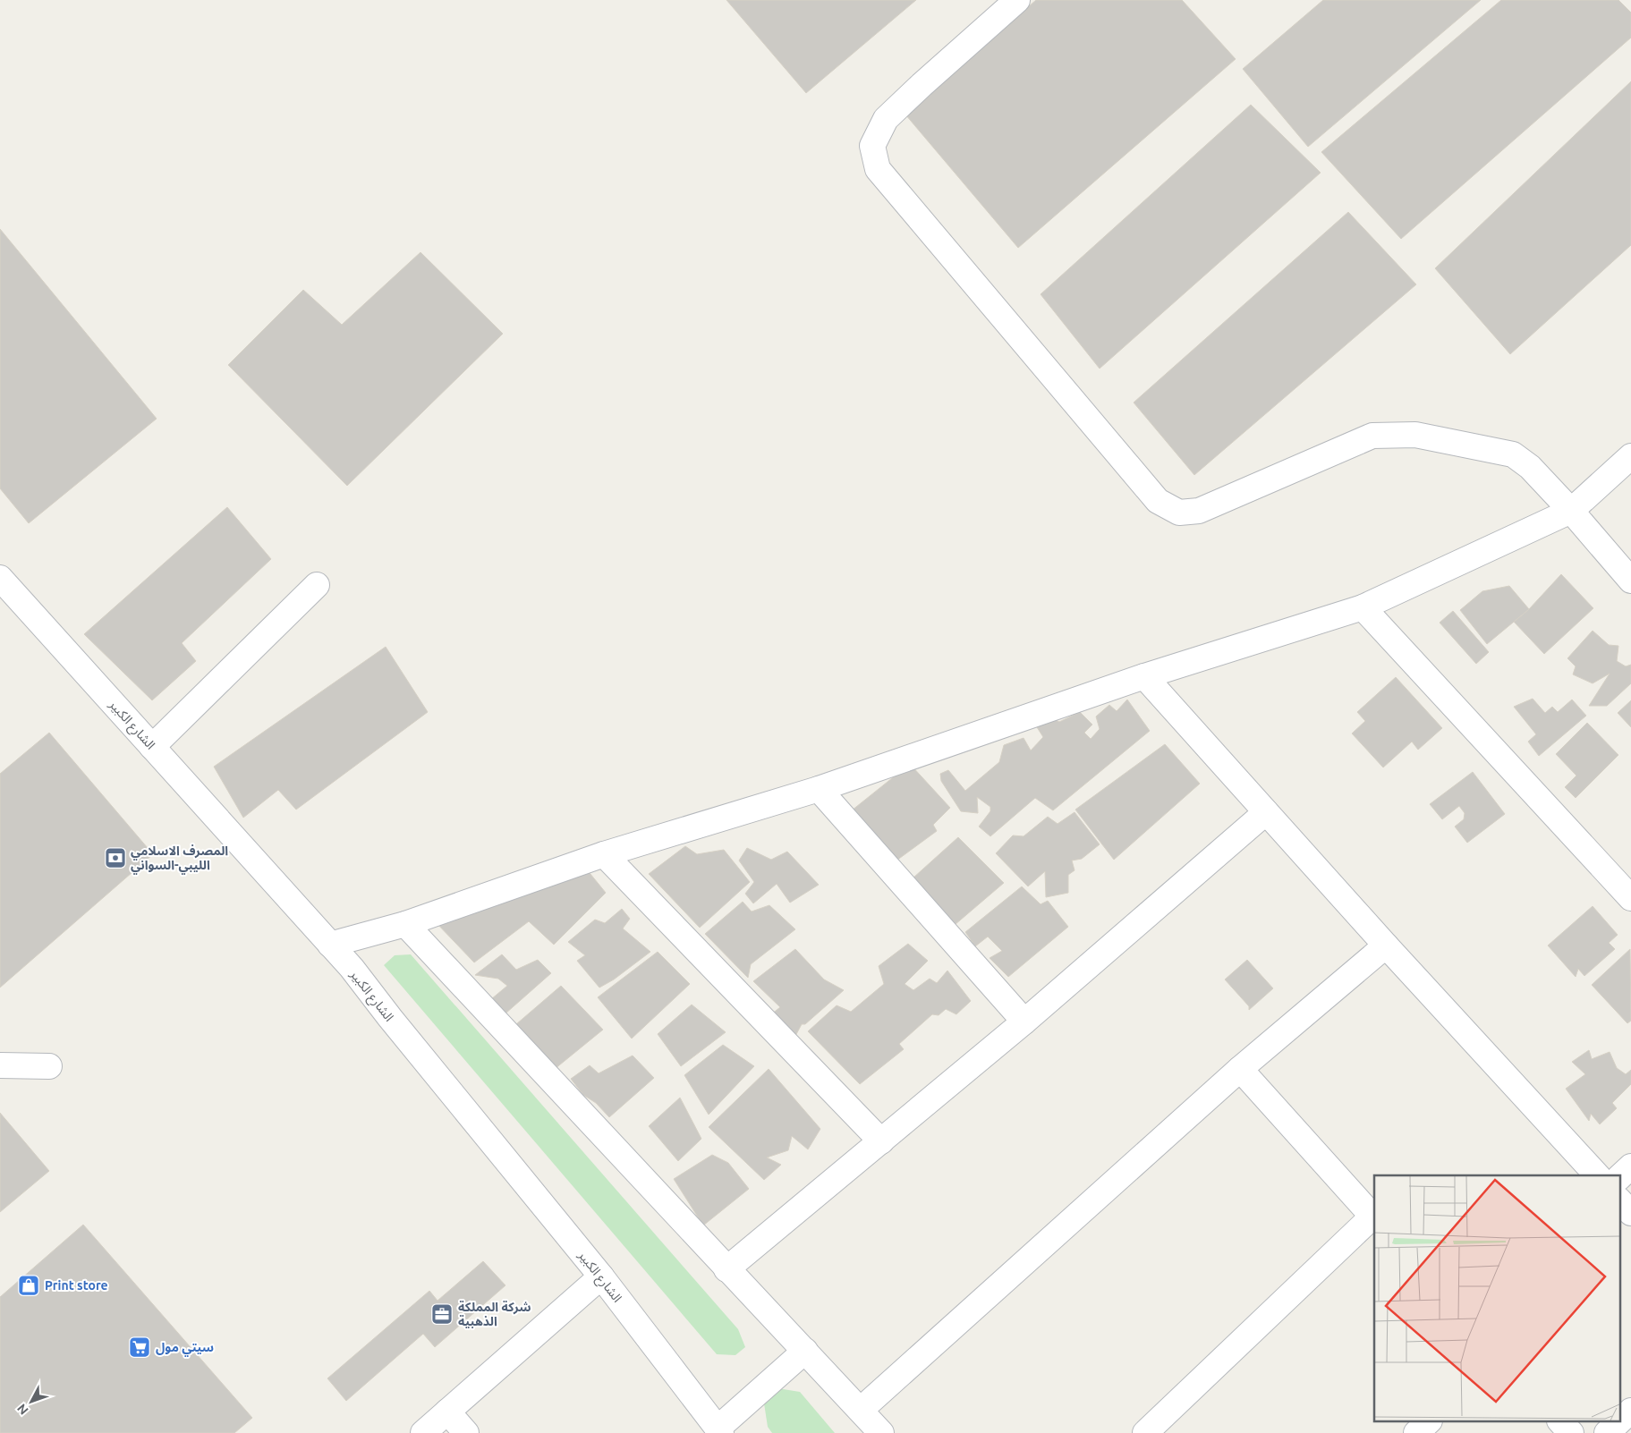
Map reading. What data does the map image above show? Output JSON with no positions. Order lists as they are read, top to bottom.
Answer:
{
  "streets": {
    "street": ["الشارع الكبير"]
  },
  "places": {
    "bank": ["المصرف الاسلامي الليبي-السواني"],
    "shop": ["Print store"],
    "office": ["شركة المملكة الذهبية"],
    "supermarket": ["سيتي مول"]
  },
  "north": "bottom left"
}
